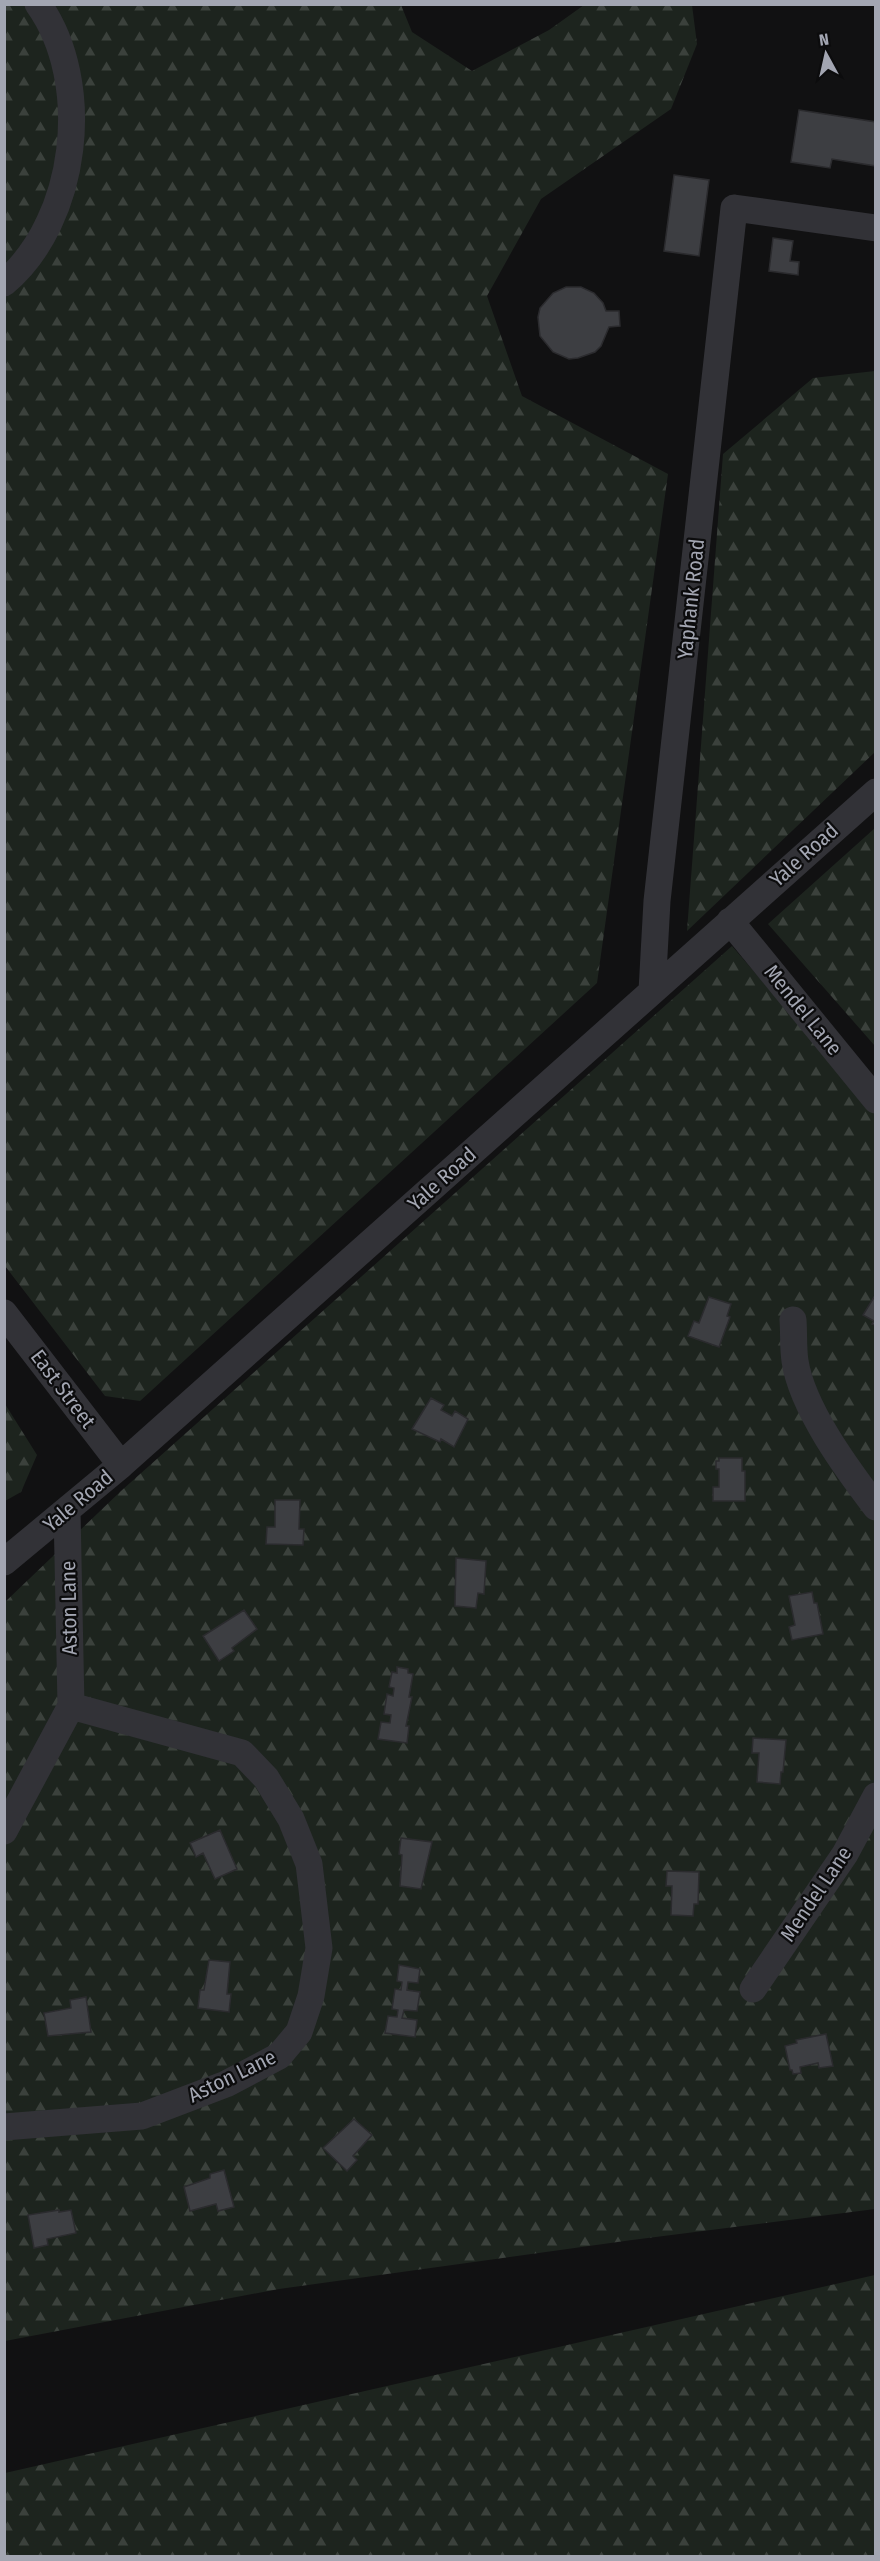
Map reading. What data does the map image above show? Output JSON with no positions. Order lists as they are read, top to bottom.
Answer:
{
  "streets": {
    "street": [
      "Yaphank Road",
      "Yale Road",
      "Mendel Lane",
      "East Street",
      "Aston Lane"
    ]
  },
  "crossings": [
    ["Yaphank Road", "Yale Road"],
    ["Yale Road", "Mendel Lane"],
    ["Yale Road", "East Street"],
    ["Yale Road", "Aston Lane"]
  ],
  "north": "top"
}
